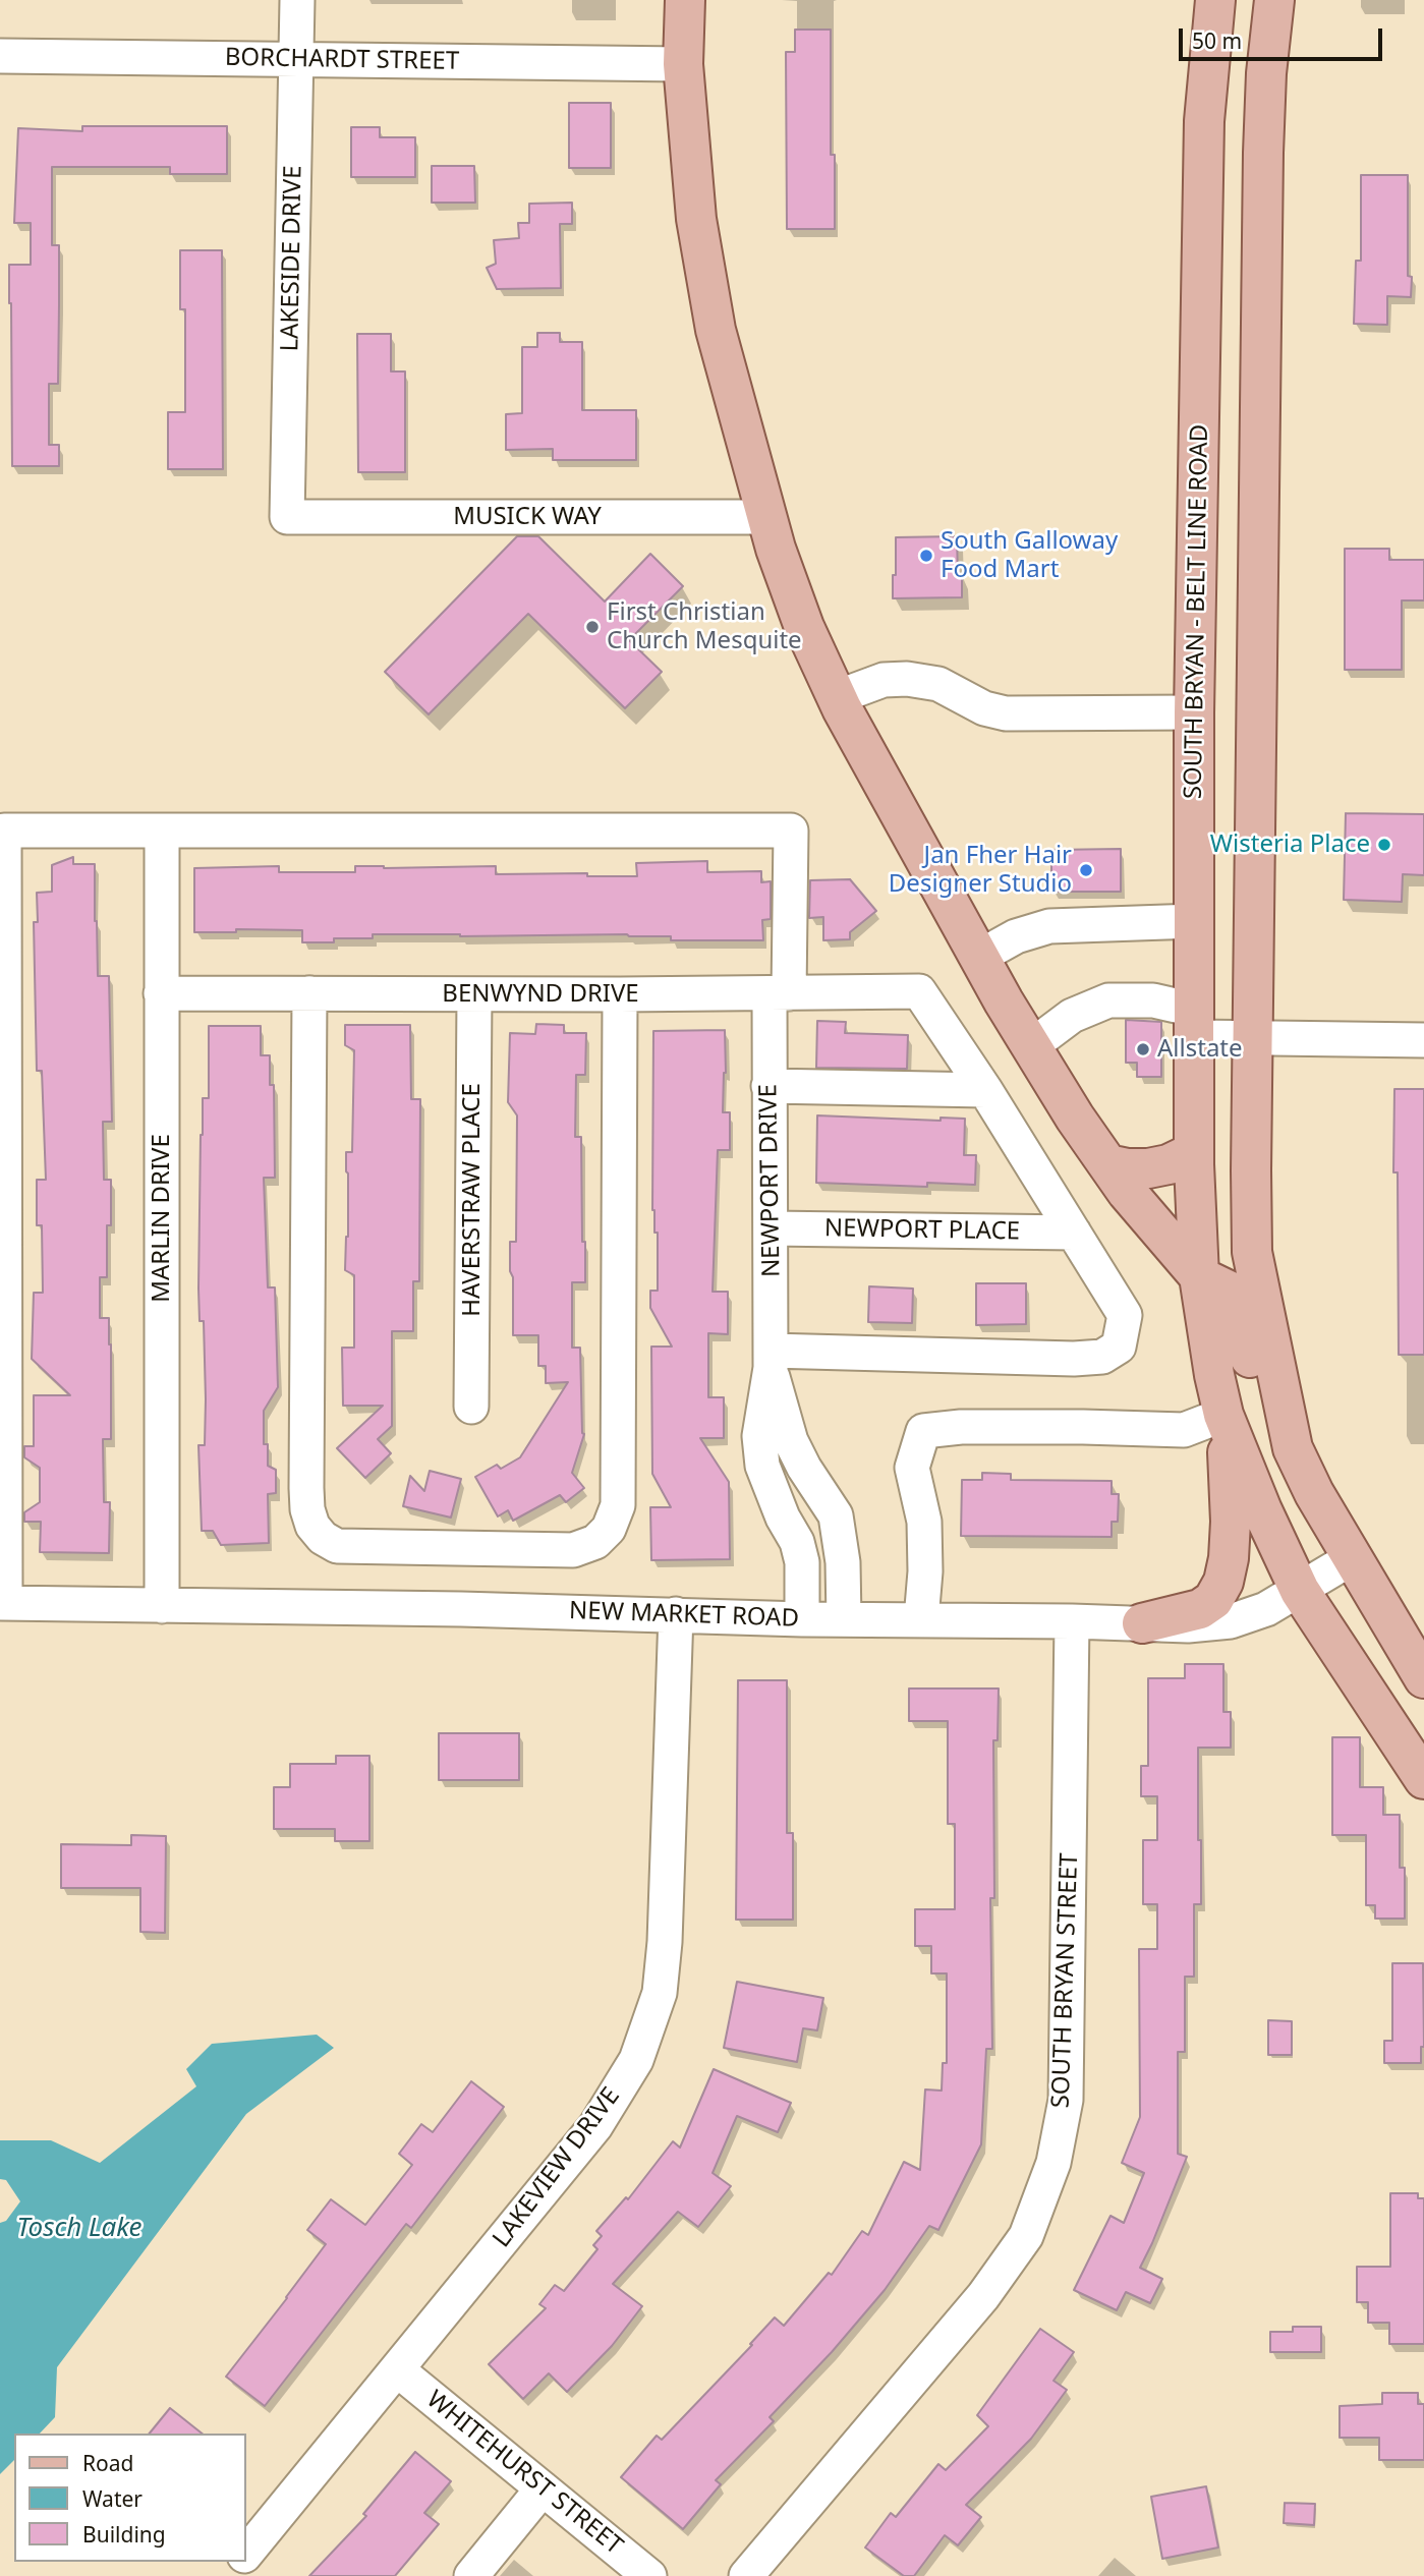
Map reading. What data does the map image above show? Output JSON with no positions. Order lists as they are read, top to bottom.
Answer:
{
  "streets": {
    "main road": ["SOUTH BRYAN - BELT LINE ROAD"],
    "street": [
      "BORCHARDT STREET",
      "LAKESIDE DRIVE",
      "MUSICK WAY",
      "BENWYND DRIVE",
      "NEWPORT DRIVE",
      "HAVERSTRAW PLACE",
      "MARLIN DRIVE",
      "NEWPORT PLACE",
      "NEW MARKET ROAD",
      "SOUTH BRYAN STREET",
      "LAKEVIEW DRIVE",
      "WHITEHURST STREET"
    ]
  },
  "crossings": [
    ["BORCHARDT STREET", "LAKESIDE DRIVE"],
    ["LAKESIDE DRIVE", "MUSICK WAY"],
    ["SOUTH BRYAN - BELT LINE ROAD", "NEW MARKET ROAD"],
    ["BENWYND DRIVE", "NEWPORT DRIVE"],
    ["BENWYND DRIVE", "HAVERSTRAW PLACE"],
    ["BENWYND DRIVE", "MARLIN DRIVE"],
    ["NEWPORT DRIVE", "MARLIN DRIVE"],
    ["NEWPORT DRIVE", "NEWPORT PLACE"],
    ["NEWPORT DRIVE", "NEW MARKET ROAD"],
    ["MARLIN DRIVE", "NEW MARKET ROAD"],
    ["NEW MARKET ROAD", "SOUTH BRYAN STREET"],
    ["NEW MARKET ROAD", "LAKEVIEW DRIVE"],
    ["LAKEVIEW DRIVE", "WHITEHURST STREET"]
  ],
  "water": ["Tosch Lake"],
  "places": [
    "South Galloway Food Mart",
    "First Christian Church Mesquite",
    "Wisteria Place",
    "Jan Fher Hair Designer Studio",
    "Allstate"
  ],
  "legend": ["Road", "Water", "Building"],
  "scale_bar": "50 m"
}
